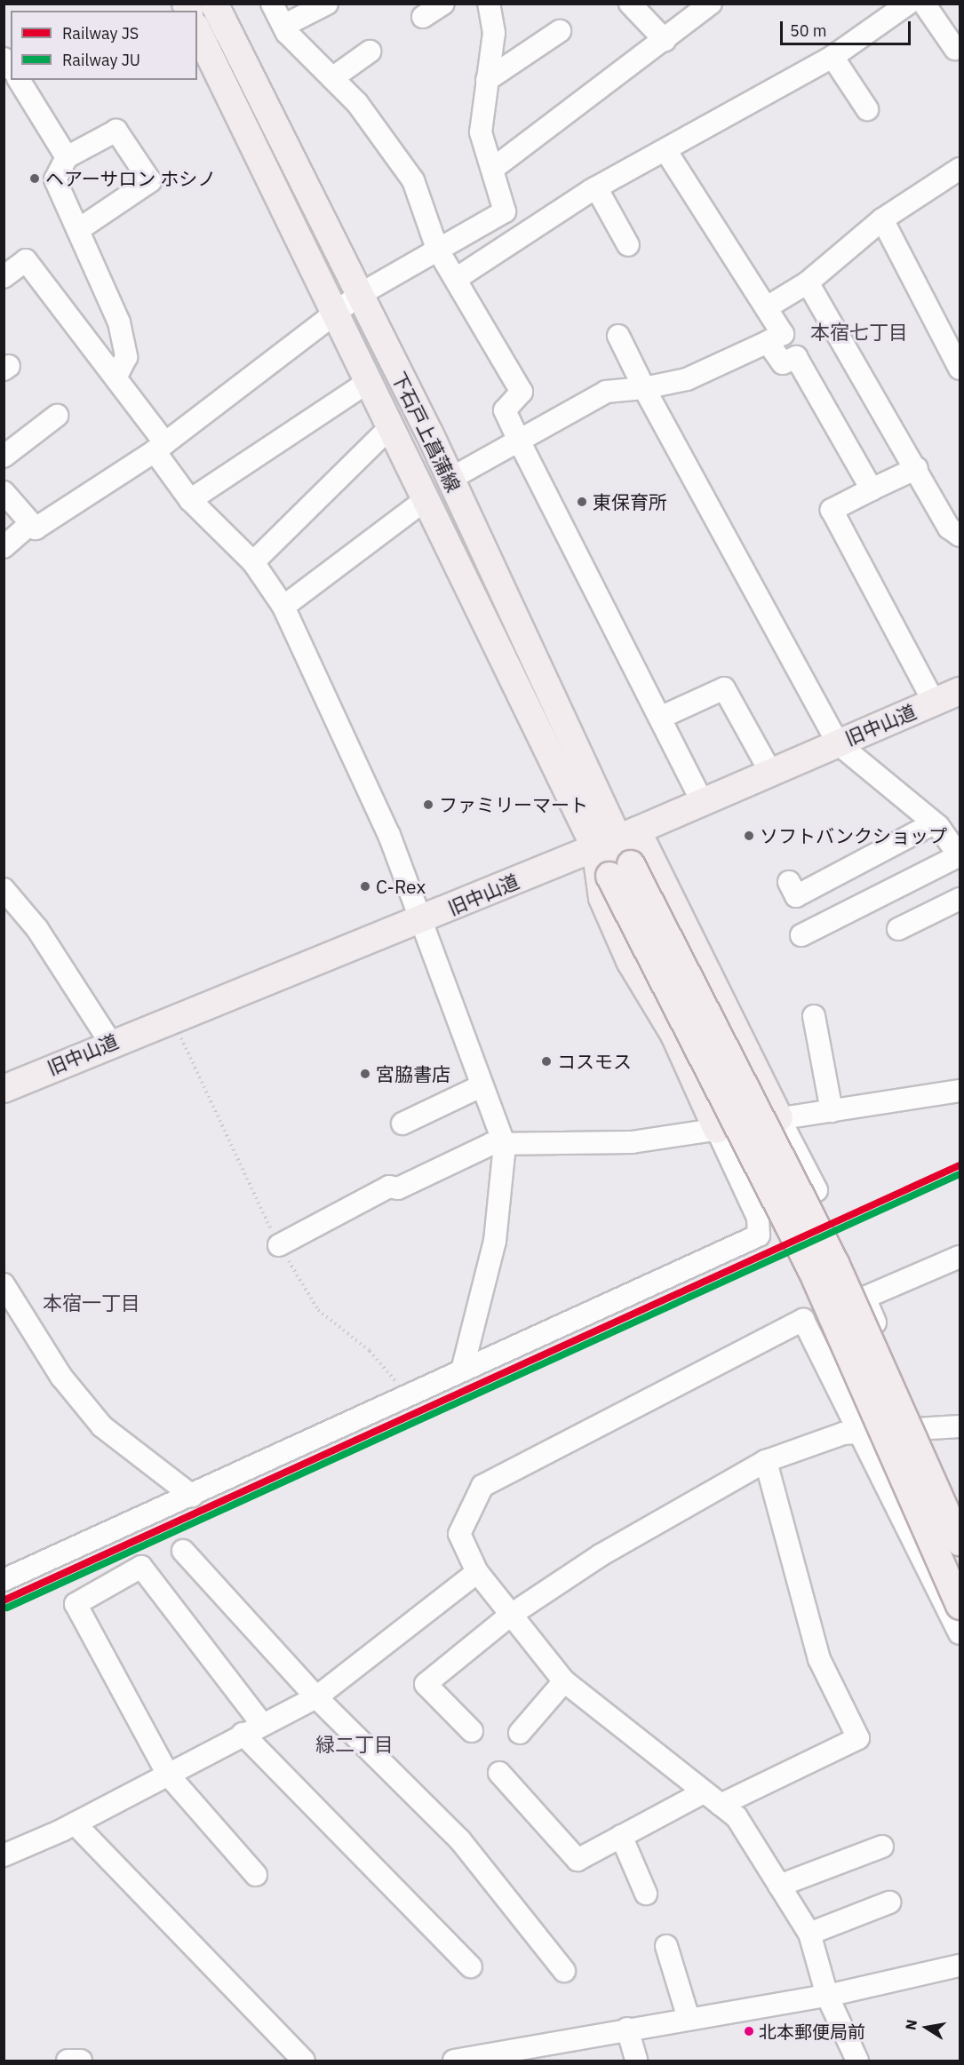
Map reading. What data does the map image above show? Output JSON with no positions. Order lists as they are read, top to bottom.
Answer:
{
  "streets": {
    "main road": ["下石戸上菖蒲線", "旧中山道"]
  },
  "crossings": [
    ["下石戸上菖蒲線", "旧中山道"]
  ],
  "districts": ["本宿七丁目", "本宿一丁目", "緑二丁目"],
  "places": [
    "ヘアーサロン ホシノ",
    "東保育所",
    "ファミリーマート",
    "ソフトバンクショップ",
    "C-Rex",
    "コスモス",
    "宮脇書店",
    "北本郵便局前"
  ],
  "lines": ["rail line JS", "rail line JU"],
  "legend": ["Railway JS", "Railway JU"],
  "scale_bar": "50 m",
  "north": "left"
}
